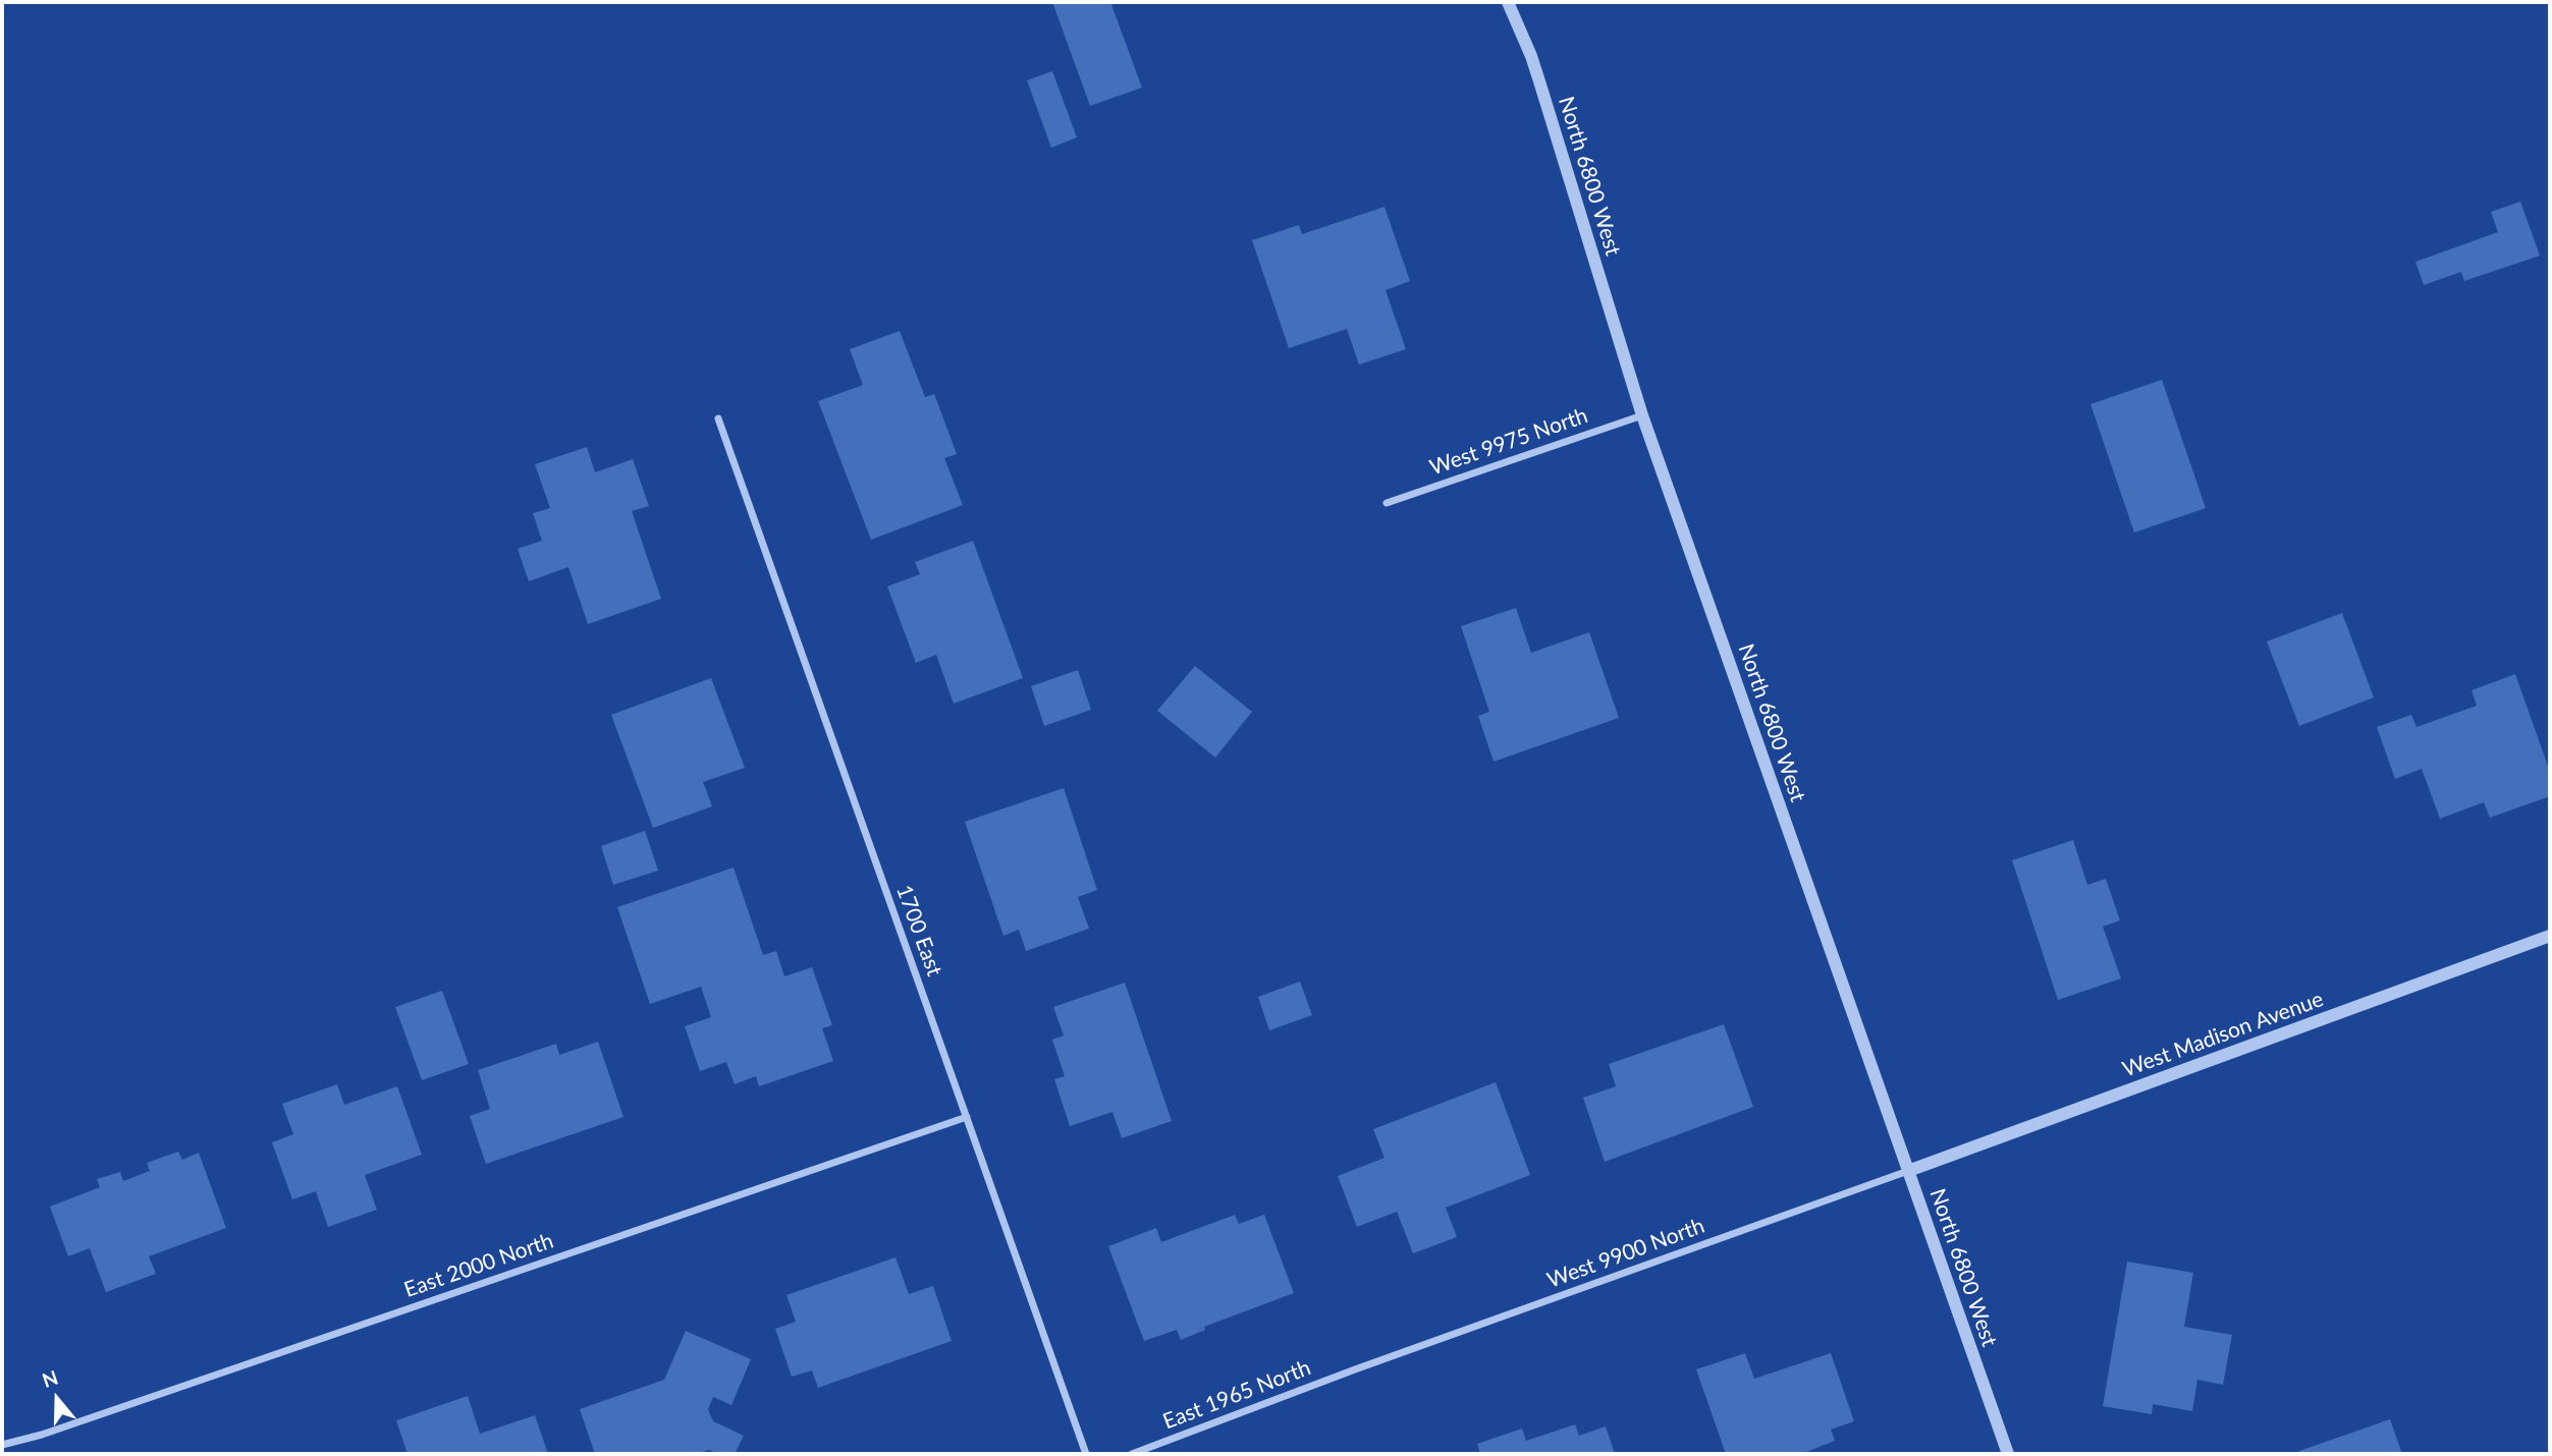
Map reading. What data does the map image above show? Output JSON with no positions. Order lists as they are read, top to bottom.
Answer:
{
  "streets": {
    "street": [
      "North 6800 West",
      "West 9975 North",
      "1700 East",
      "West Madison Avenue",
      "West 9900 North",
      "East 2000 North",
      "East 1965 North"
    ]
  },
  "crossings": [
    ["North 6800 West", "West 9975 North"],
    ["North 6800 West", "West Madison Avenue"],
    ["North 6800 West", "West 9900 North"],
    ["1700 East", "East 2000 North"],
    ["West Madison Avenue", "West 9900 North"],
    ["West 9900 North", "East 1965 North"]
  ],
  "north": "top"
}
